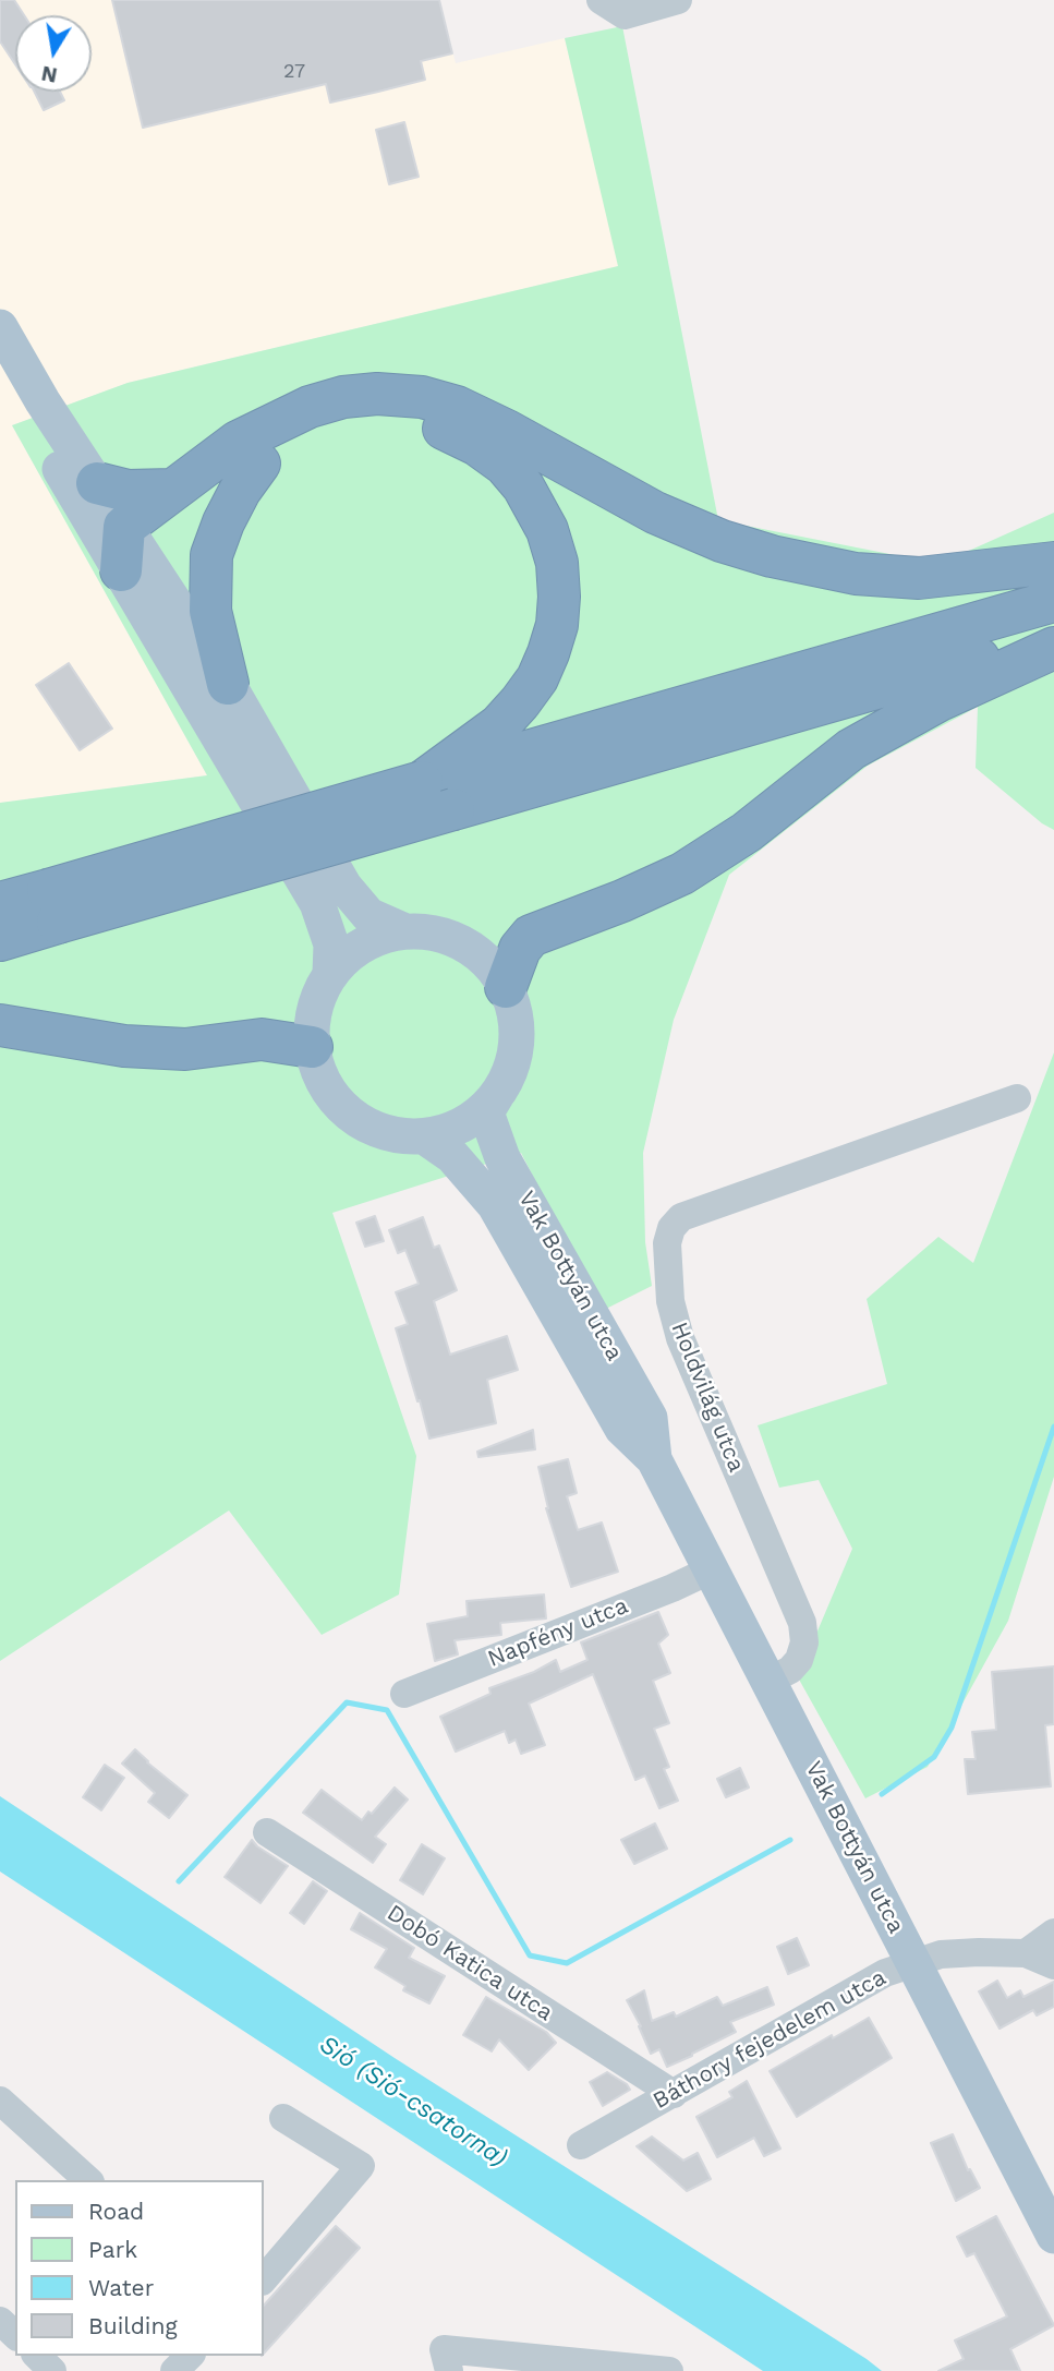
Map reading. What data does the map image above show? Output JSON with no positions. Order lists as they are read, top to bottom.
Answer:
{
  "streets": {
    "main road": ["Vak Bottyán utca"],
    "street": [
      "Holdvilág utca",
      "Napfény utca",
      "Dobó Katica utca",
      "Báthory fejedelem utca"
    ]
  },
  "crossings": [
    ["Vak Bottyán utca", "Holdvilág utca"],
    ["Vak Bottyán utca", "Napfény utca"],
    ["Vak Bottyán utca", "Báthory fejedelem utca"],
    ["Dobó Katica utca", "Báthory fejedelem utca"]
  ],
  "water": ["Sió (Sió-csatorna)"],
  "house_numbers": ["27"],
  "legend": [
    "Road",
    "Park",
    "Water",
    "Building"
  ],
  "north": "bottom"
}
